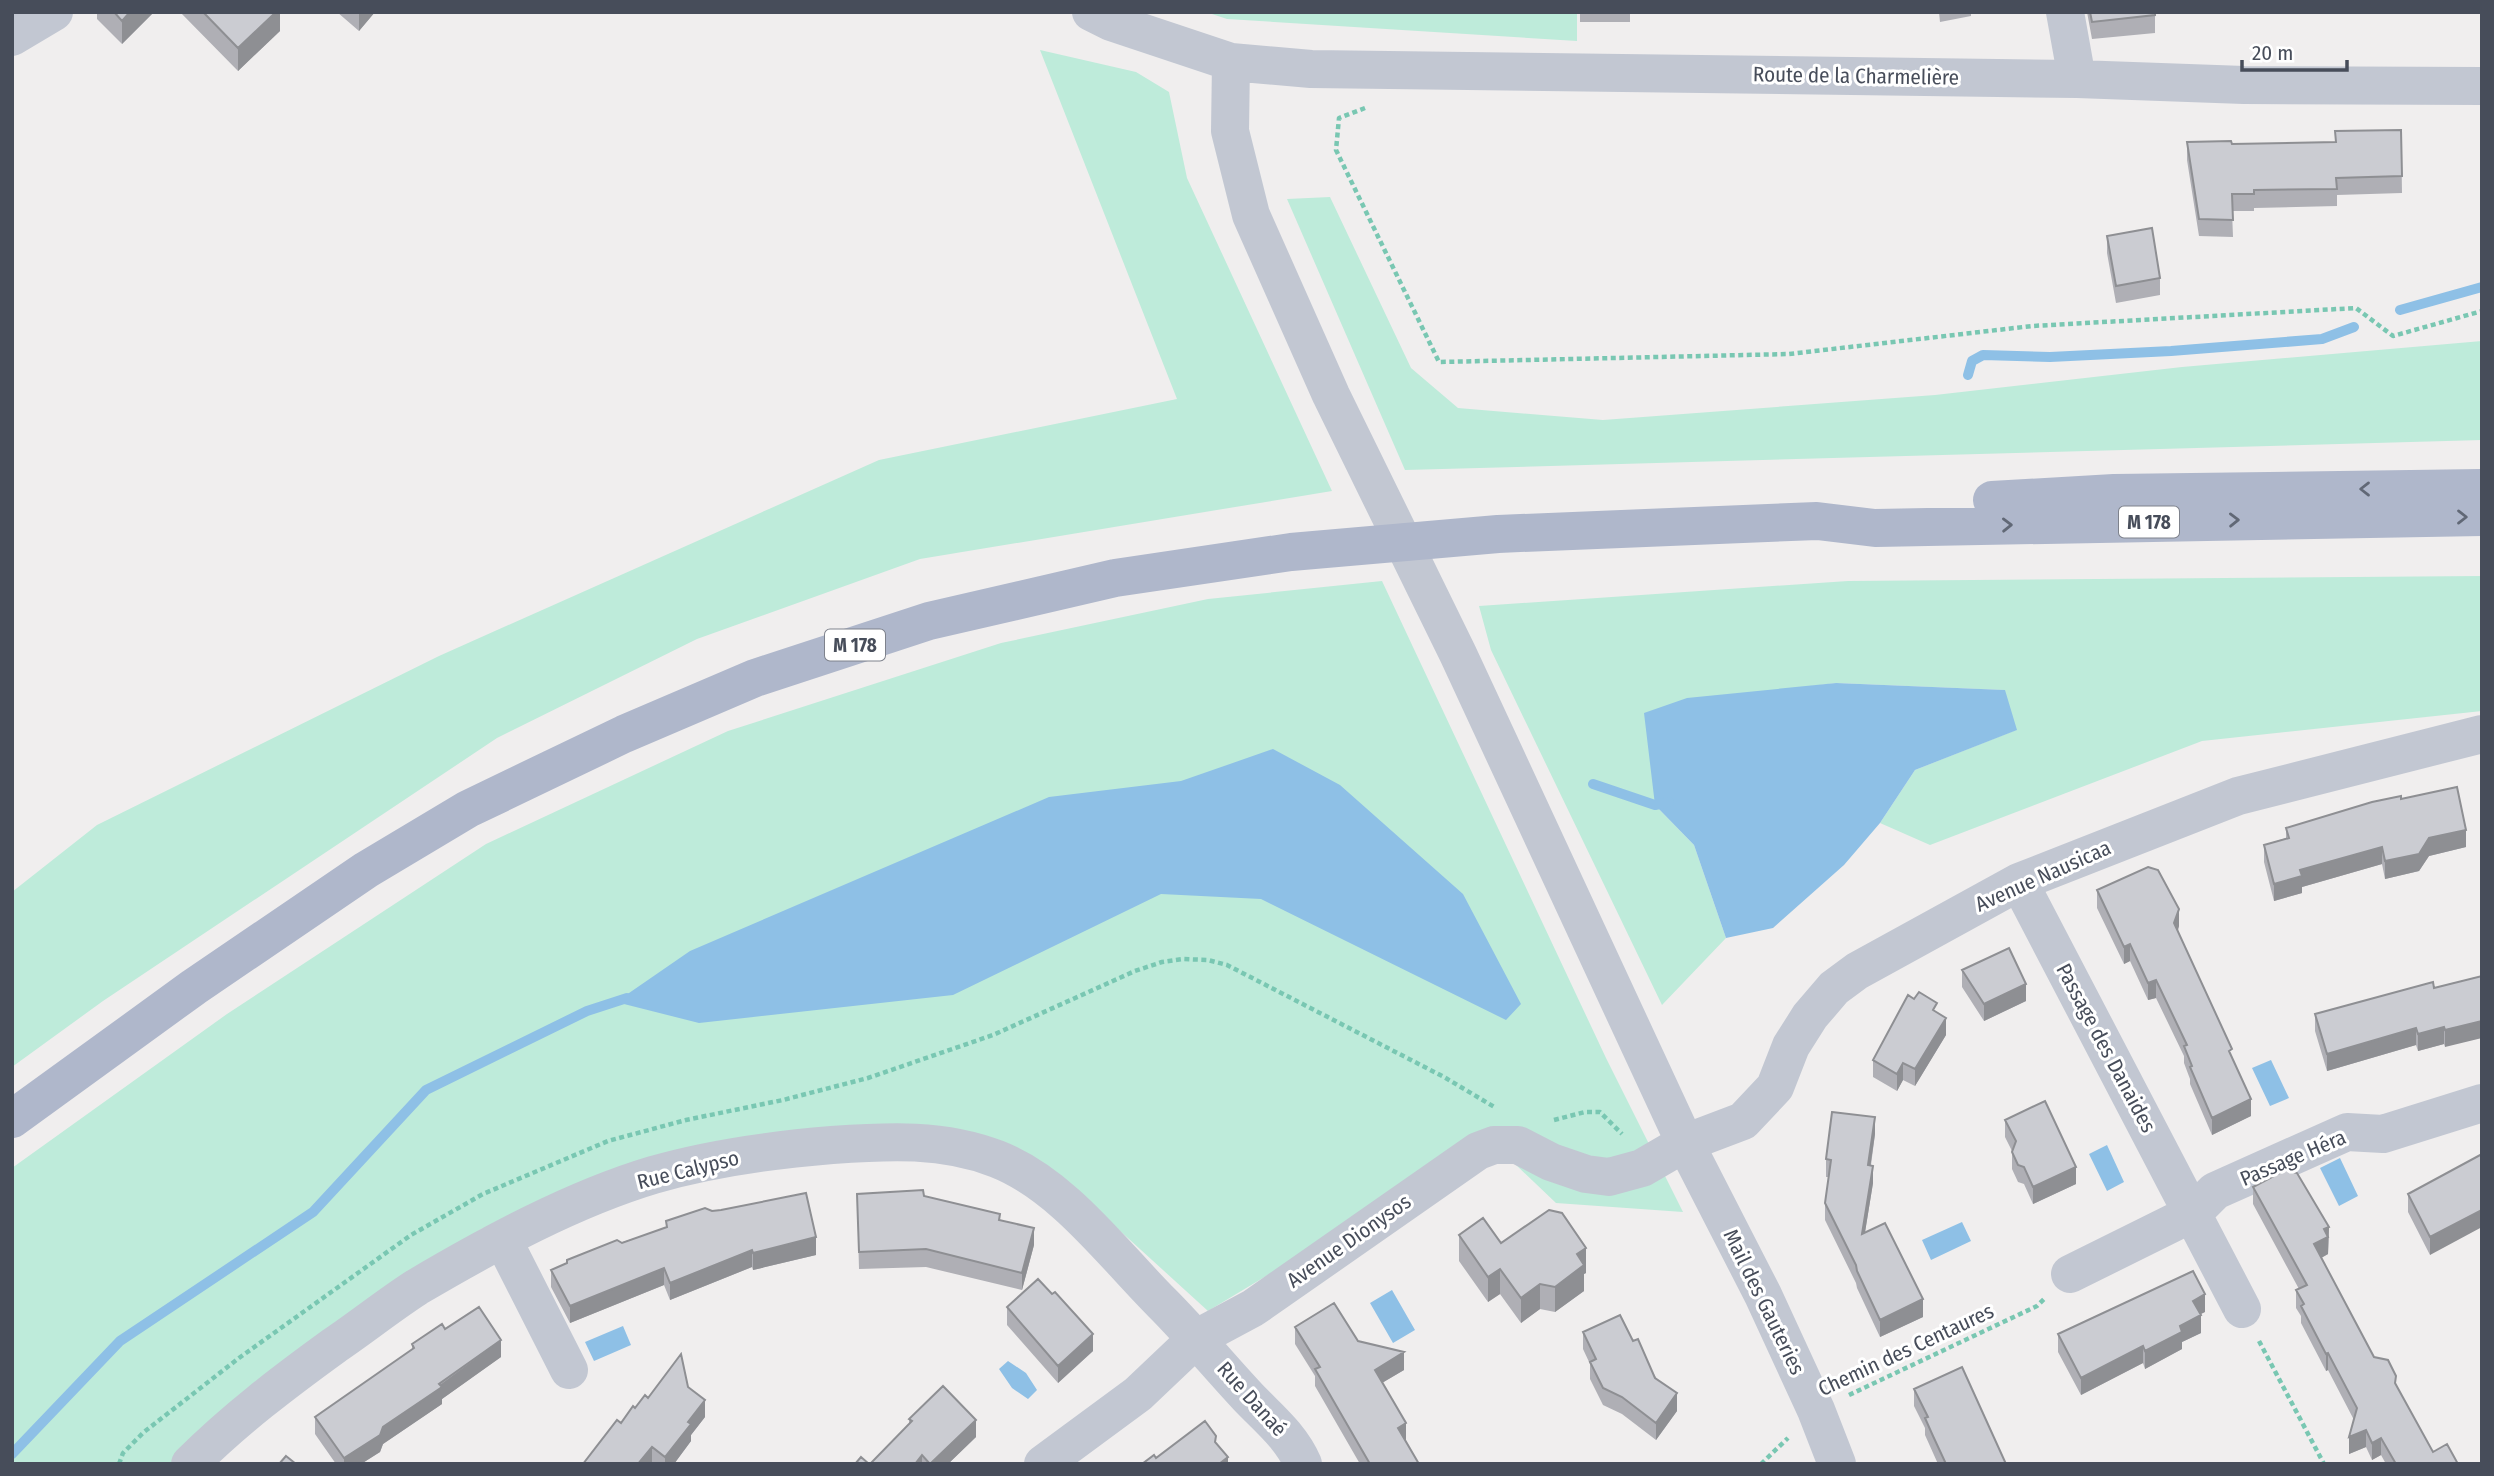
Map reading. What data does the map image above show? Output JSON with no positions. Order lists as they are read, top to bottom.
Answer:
{
  "streets": {
    "main road": ["M 178"],
    "street": [
      "Route de la Charmelière",
      "Avenue Nausicaa",
      "Passage des Danaides",
      "Passage Héra",
      "Rue Calypso",
      "Avenue Dionysos",
      "Mail des Gauteries",
      "Rue Danaé"
    ],
    "path": ["Chemin des Centaures"]
  },
  "crossings": [
    ["Route de la Charmelière", "Mail des Gauteries"],
    ["Avenue Nausicaa", "Passage des Danaides"],
    ["Avenue Nausicaa", "Avenue Dionysos"],
    ["Avenue Nausicaa", "Mail des Gauteries"],
    ["Passage des Danaides", "Passage Héra"],
    ["Rue Calypso", "Avenue Dionysos"],
    ["Rue Calypso", "Rue Danaé"],
    ["Avenue Dionysos", "Mail des Gauteries"],
    ["Avenue Dionysos", "Rue Danaé"],
    ["Mail des Gauteries", "Chemin des Centaures"]
  ],
  "scale_bar": "20 m"
}
